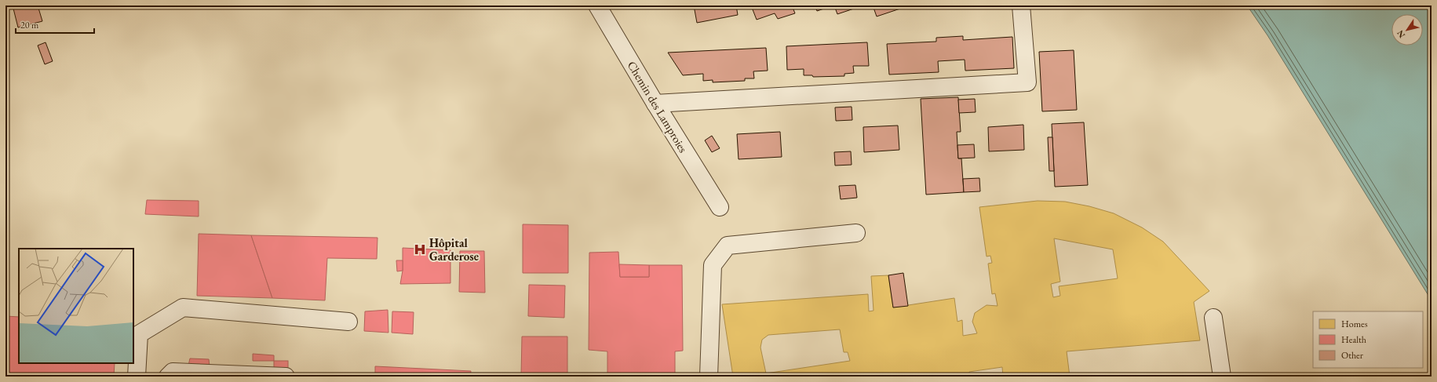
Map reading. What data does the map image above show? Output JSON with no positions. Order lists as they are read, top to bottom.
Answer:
{
  "streets": {
    "street": ["Chemin des Lamproies"]
  },
  "places": {
    "hospital": ["Hôpital Garderose"]
  },
  "legend": ["Homes", "Health", "Other"],
  "scale_bar": "20 m",
  "north": "bottom left"
}
